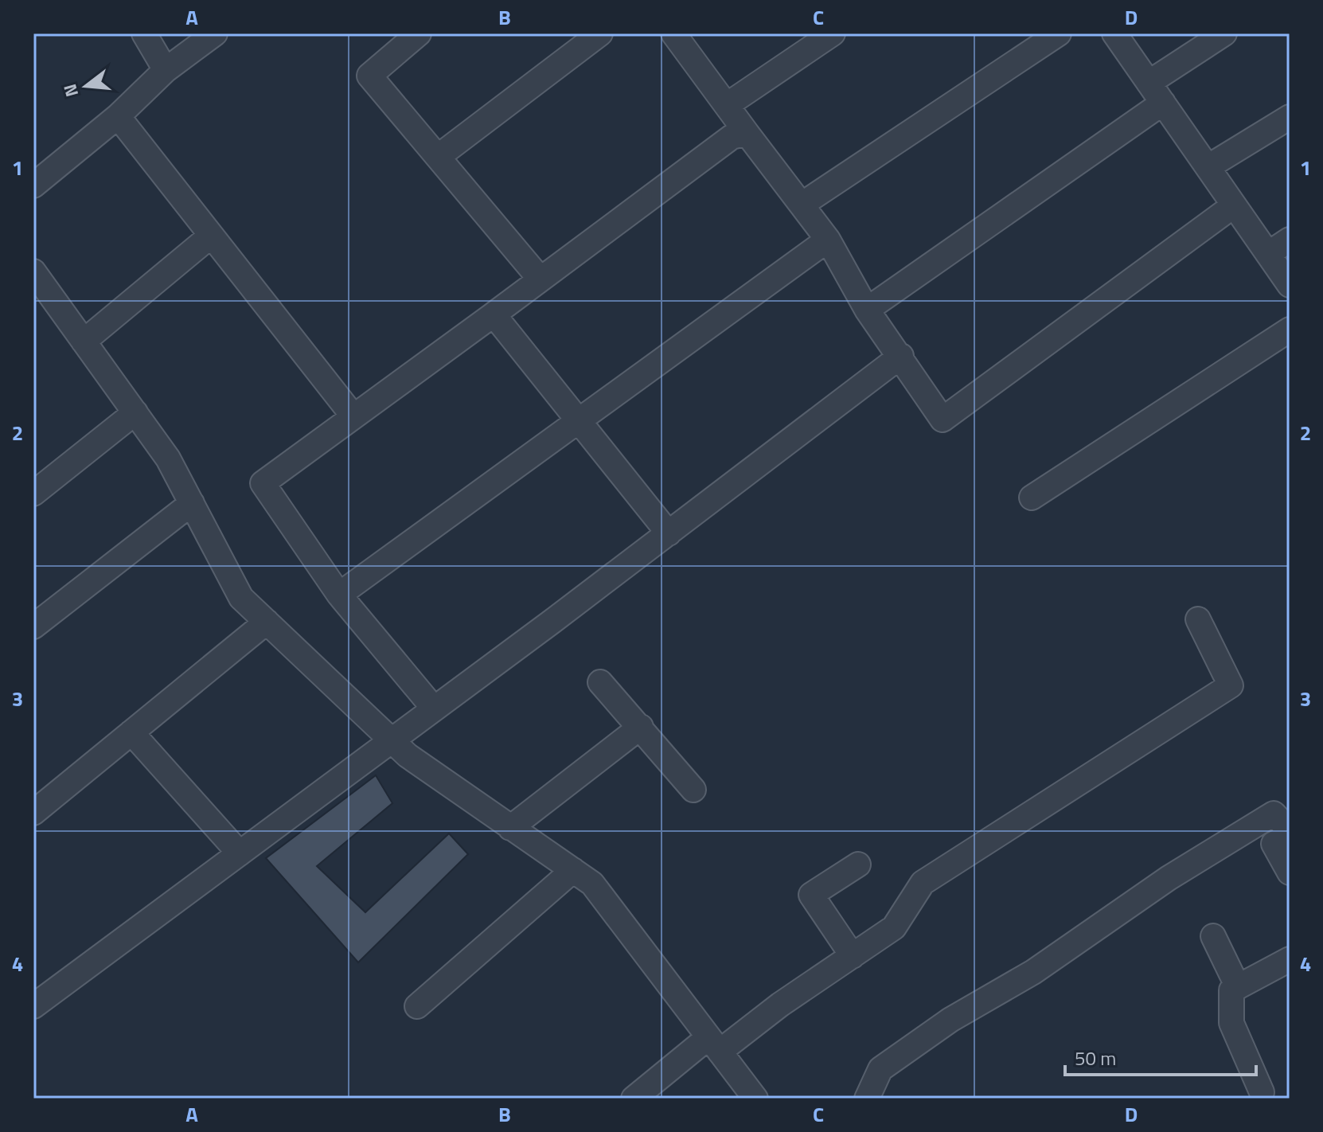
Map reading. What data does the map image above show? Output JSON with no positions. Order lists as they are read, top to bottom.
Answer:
{
  "scale_bar": "50 m",
  "north": "left",
  "grid": {
    "columns": [
      "A",
      "B",
      "C",
      "D"
    ],
    "rows": [
      "1",
      "2",
      "3",
      "4"
    ]
  }
}
